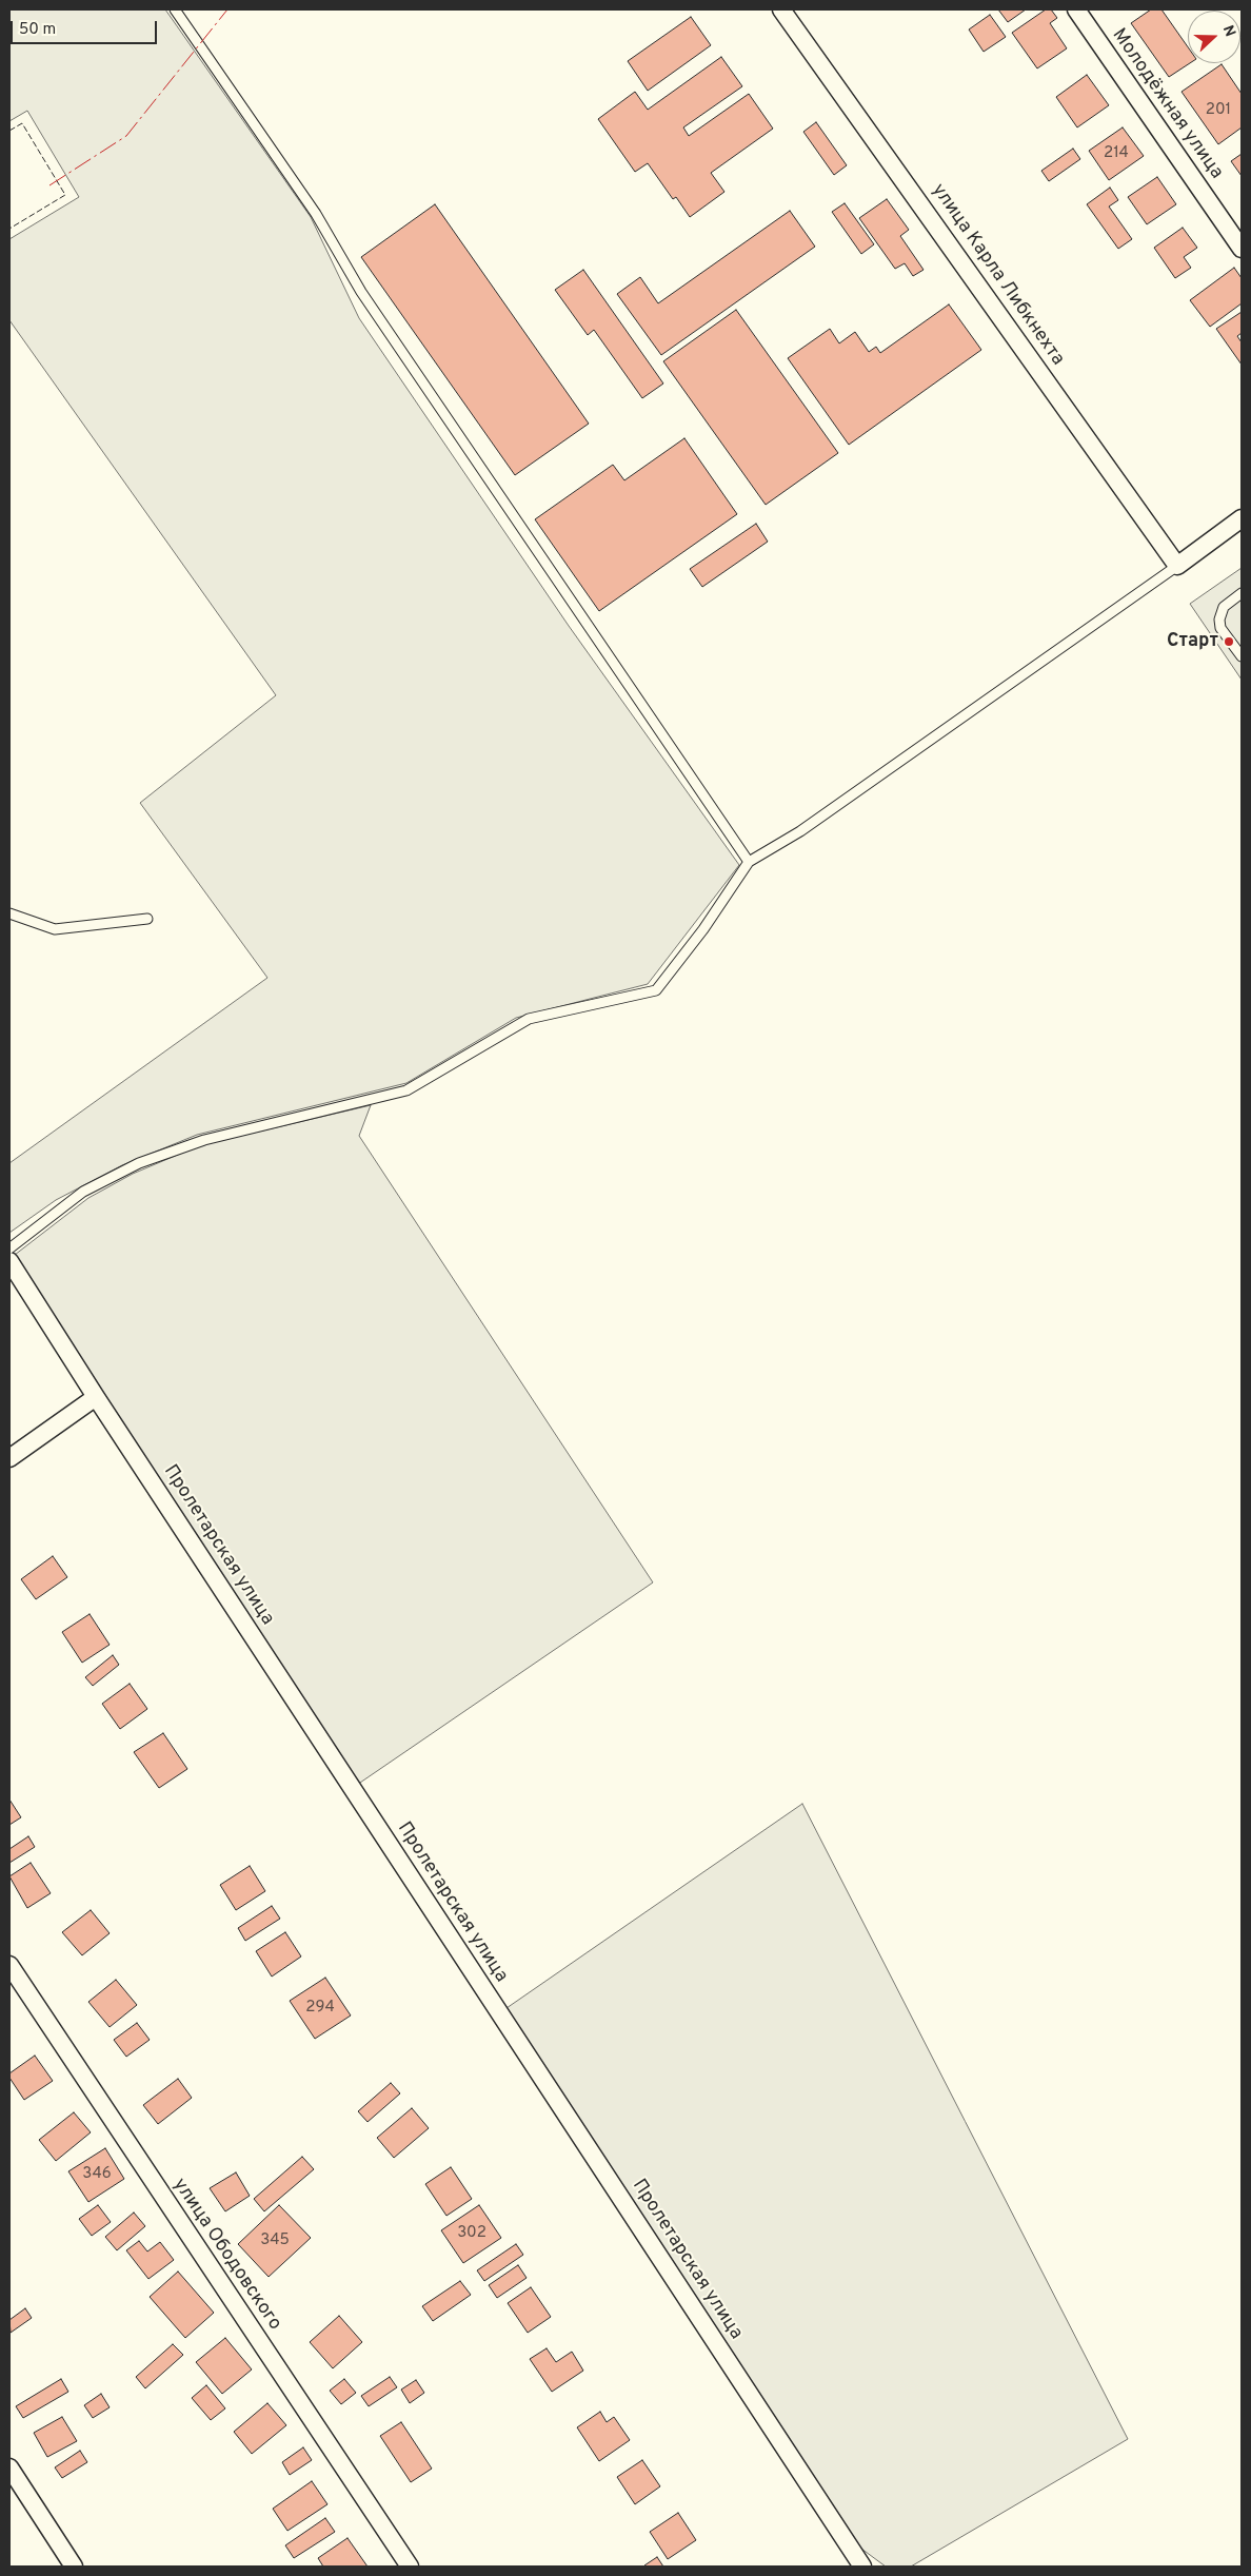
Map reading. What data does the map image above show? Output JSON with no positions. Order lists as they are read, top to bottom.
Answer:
{
  "streets": {
    "street": [
      "Молодёжная улица",
      "улица Карла Либкнехта",
      "Пролетарская улица",
      "улица Ободовского"
    ]
  },
  "places": ["Старт"],
  "house_numbers": [
    "201",
    "214",
    "294",
    "346",
    "302",
    "345"
  ],
  "scale_bar": "50 m",
  "north": "right"
}
